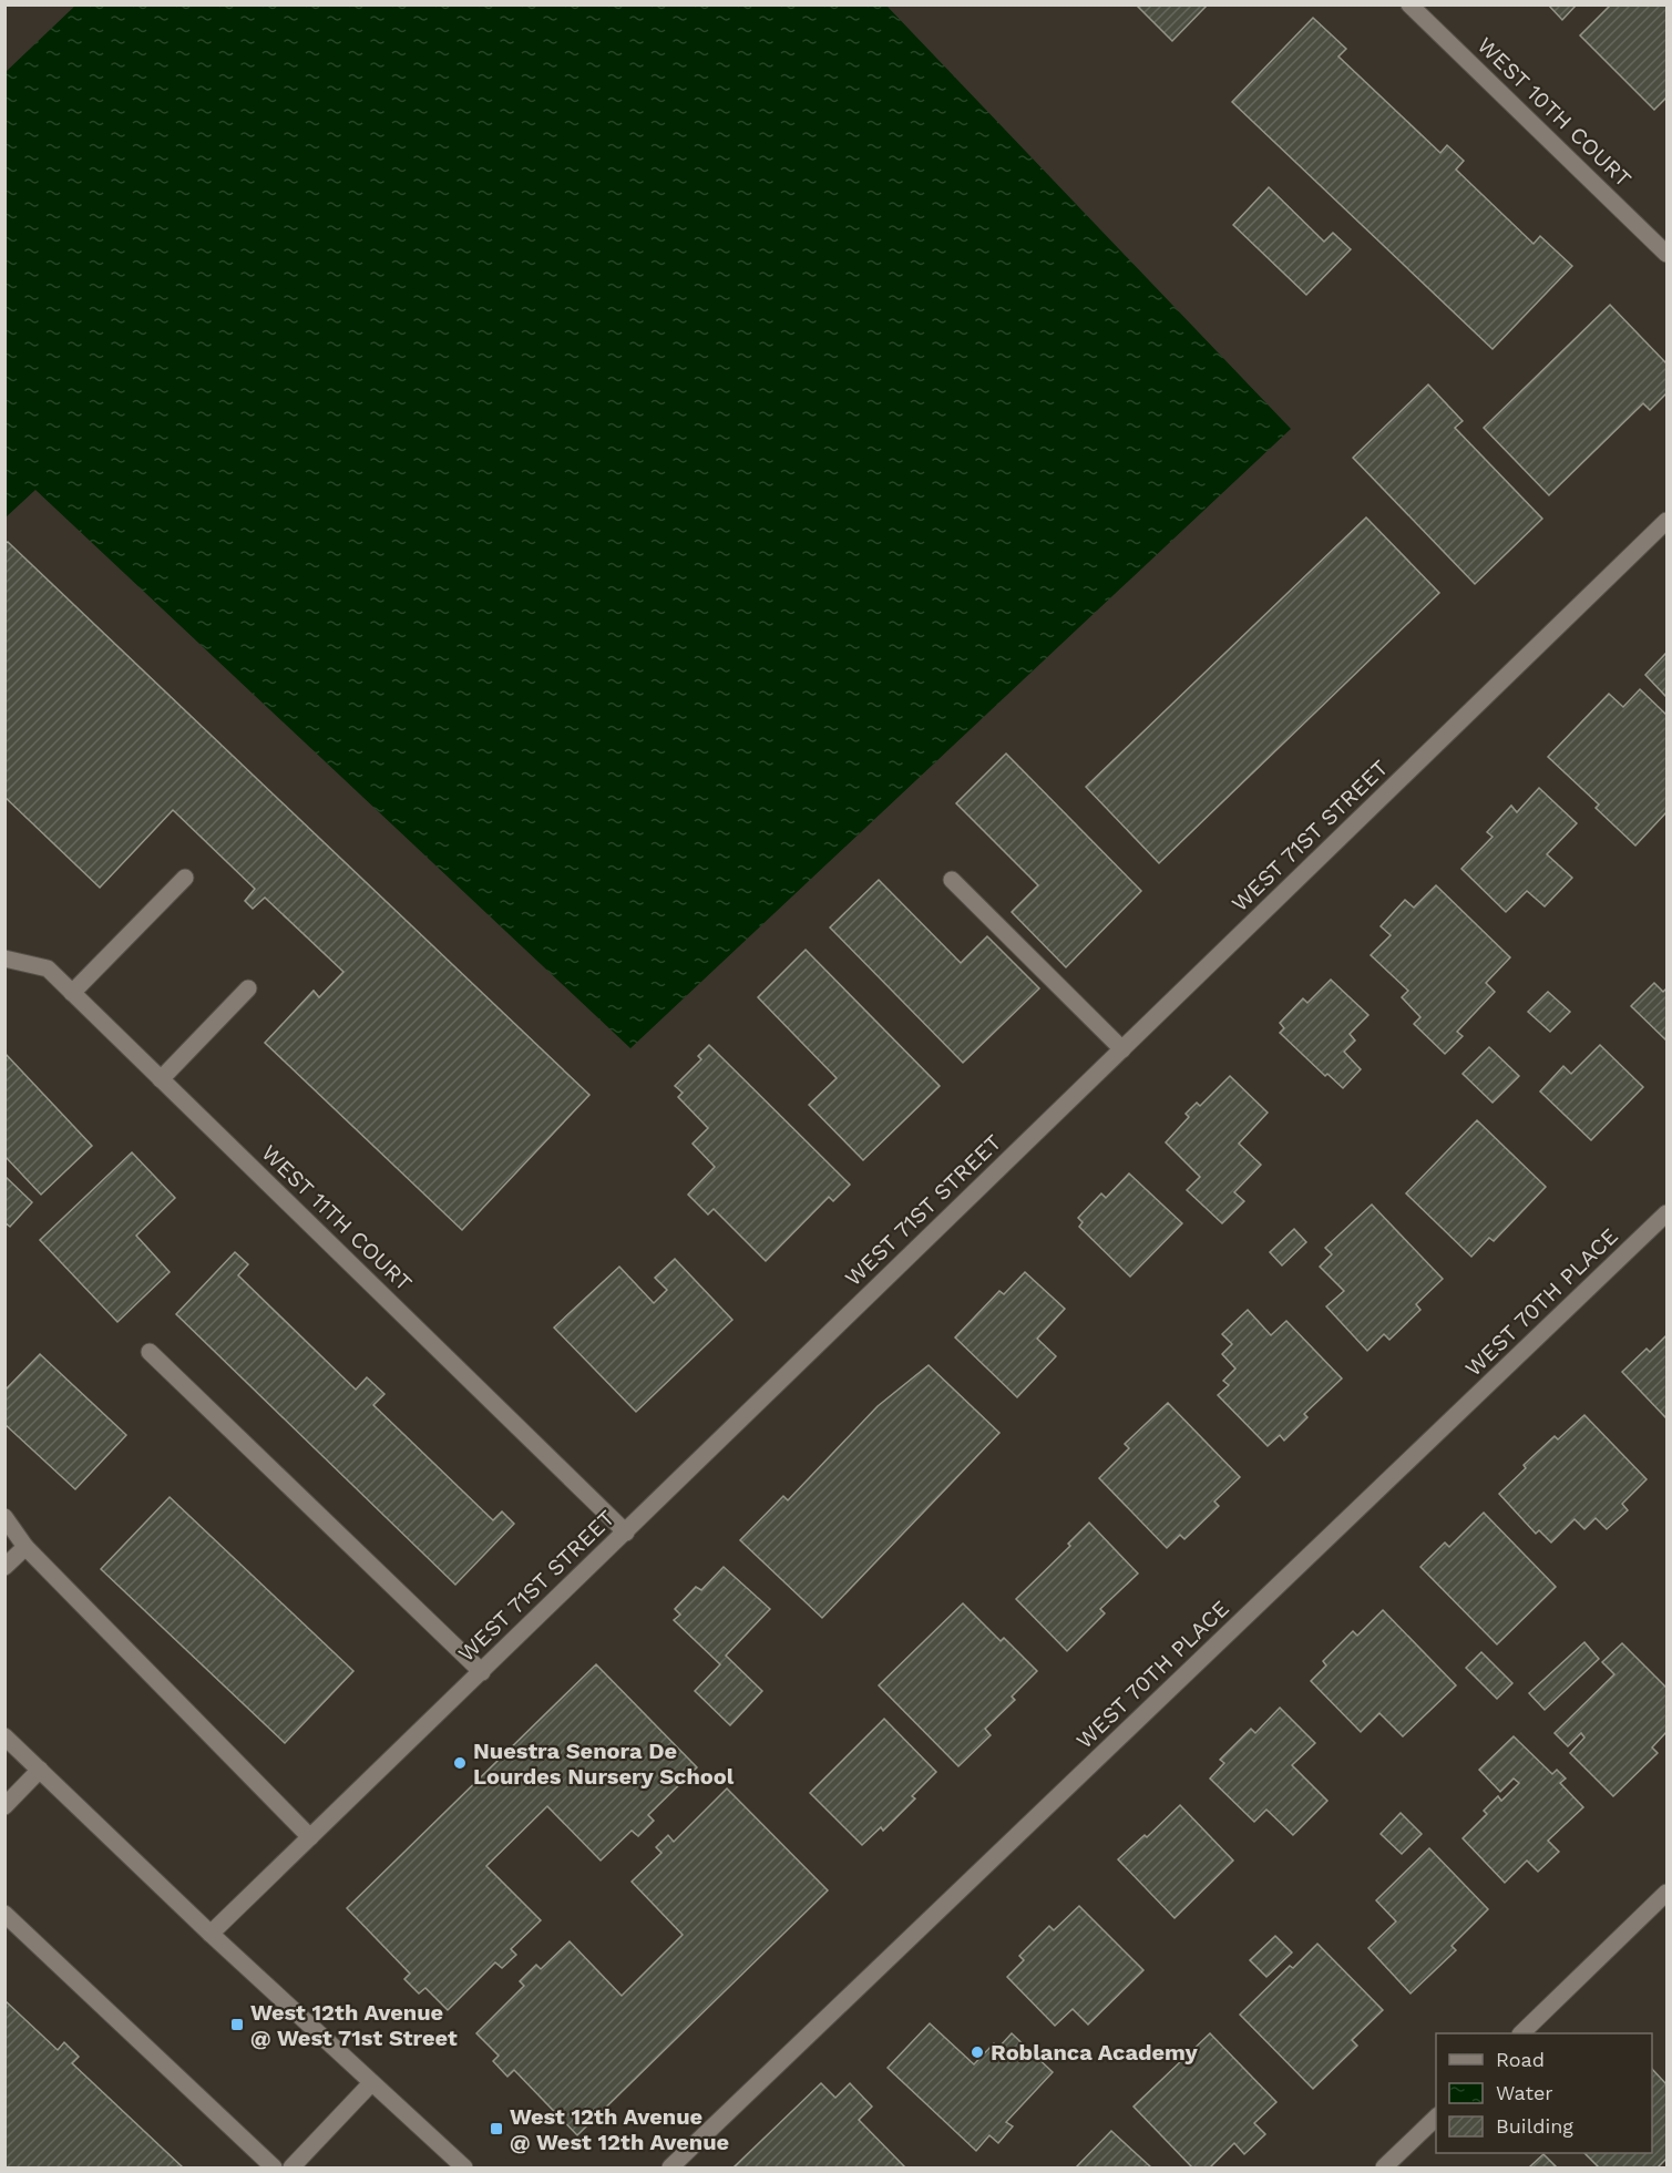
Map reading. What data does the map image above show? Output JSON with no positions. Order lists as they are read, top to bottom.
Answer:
{
  "streets": {
    "street": [
      "WEST 10TH COURT",
      "WEST 71ST STREET",
      "WEST 11TH COURT",
      "WEST 70TH PLACE"
    ]
  },
  "crossings": [
    ["WEST 71ST STREET", "WEST 11TH COURT"]
  ],
  "places": {
    "other": ["Nuestra Senora De Lourdes Nursery School", "Roblanca Academy"],
    "transit": ["West 12th Avenue @ West 71st Street", "West 12th Avenue @ West 12th Avenue"]
  },
  "legend": ["Road", "Water", "Building"]
}
